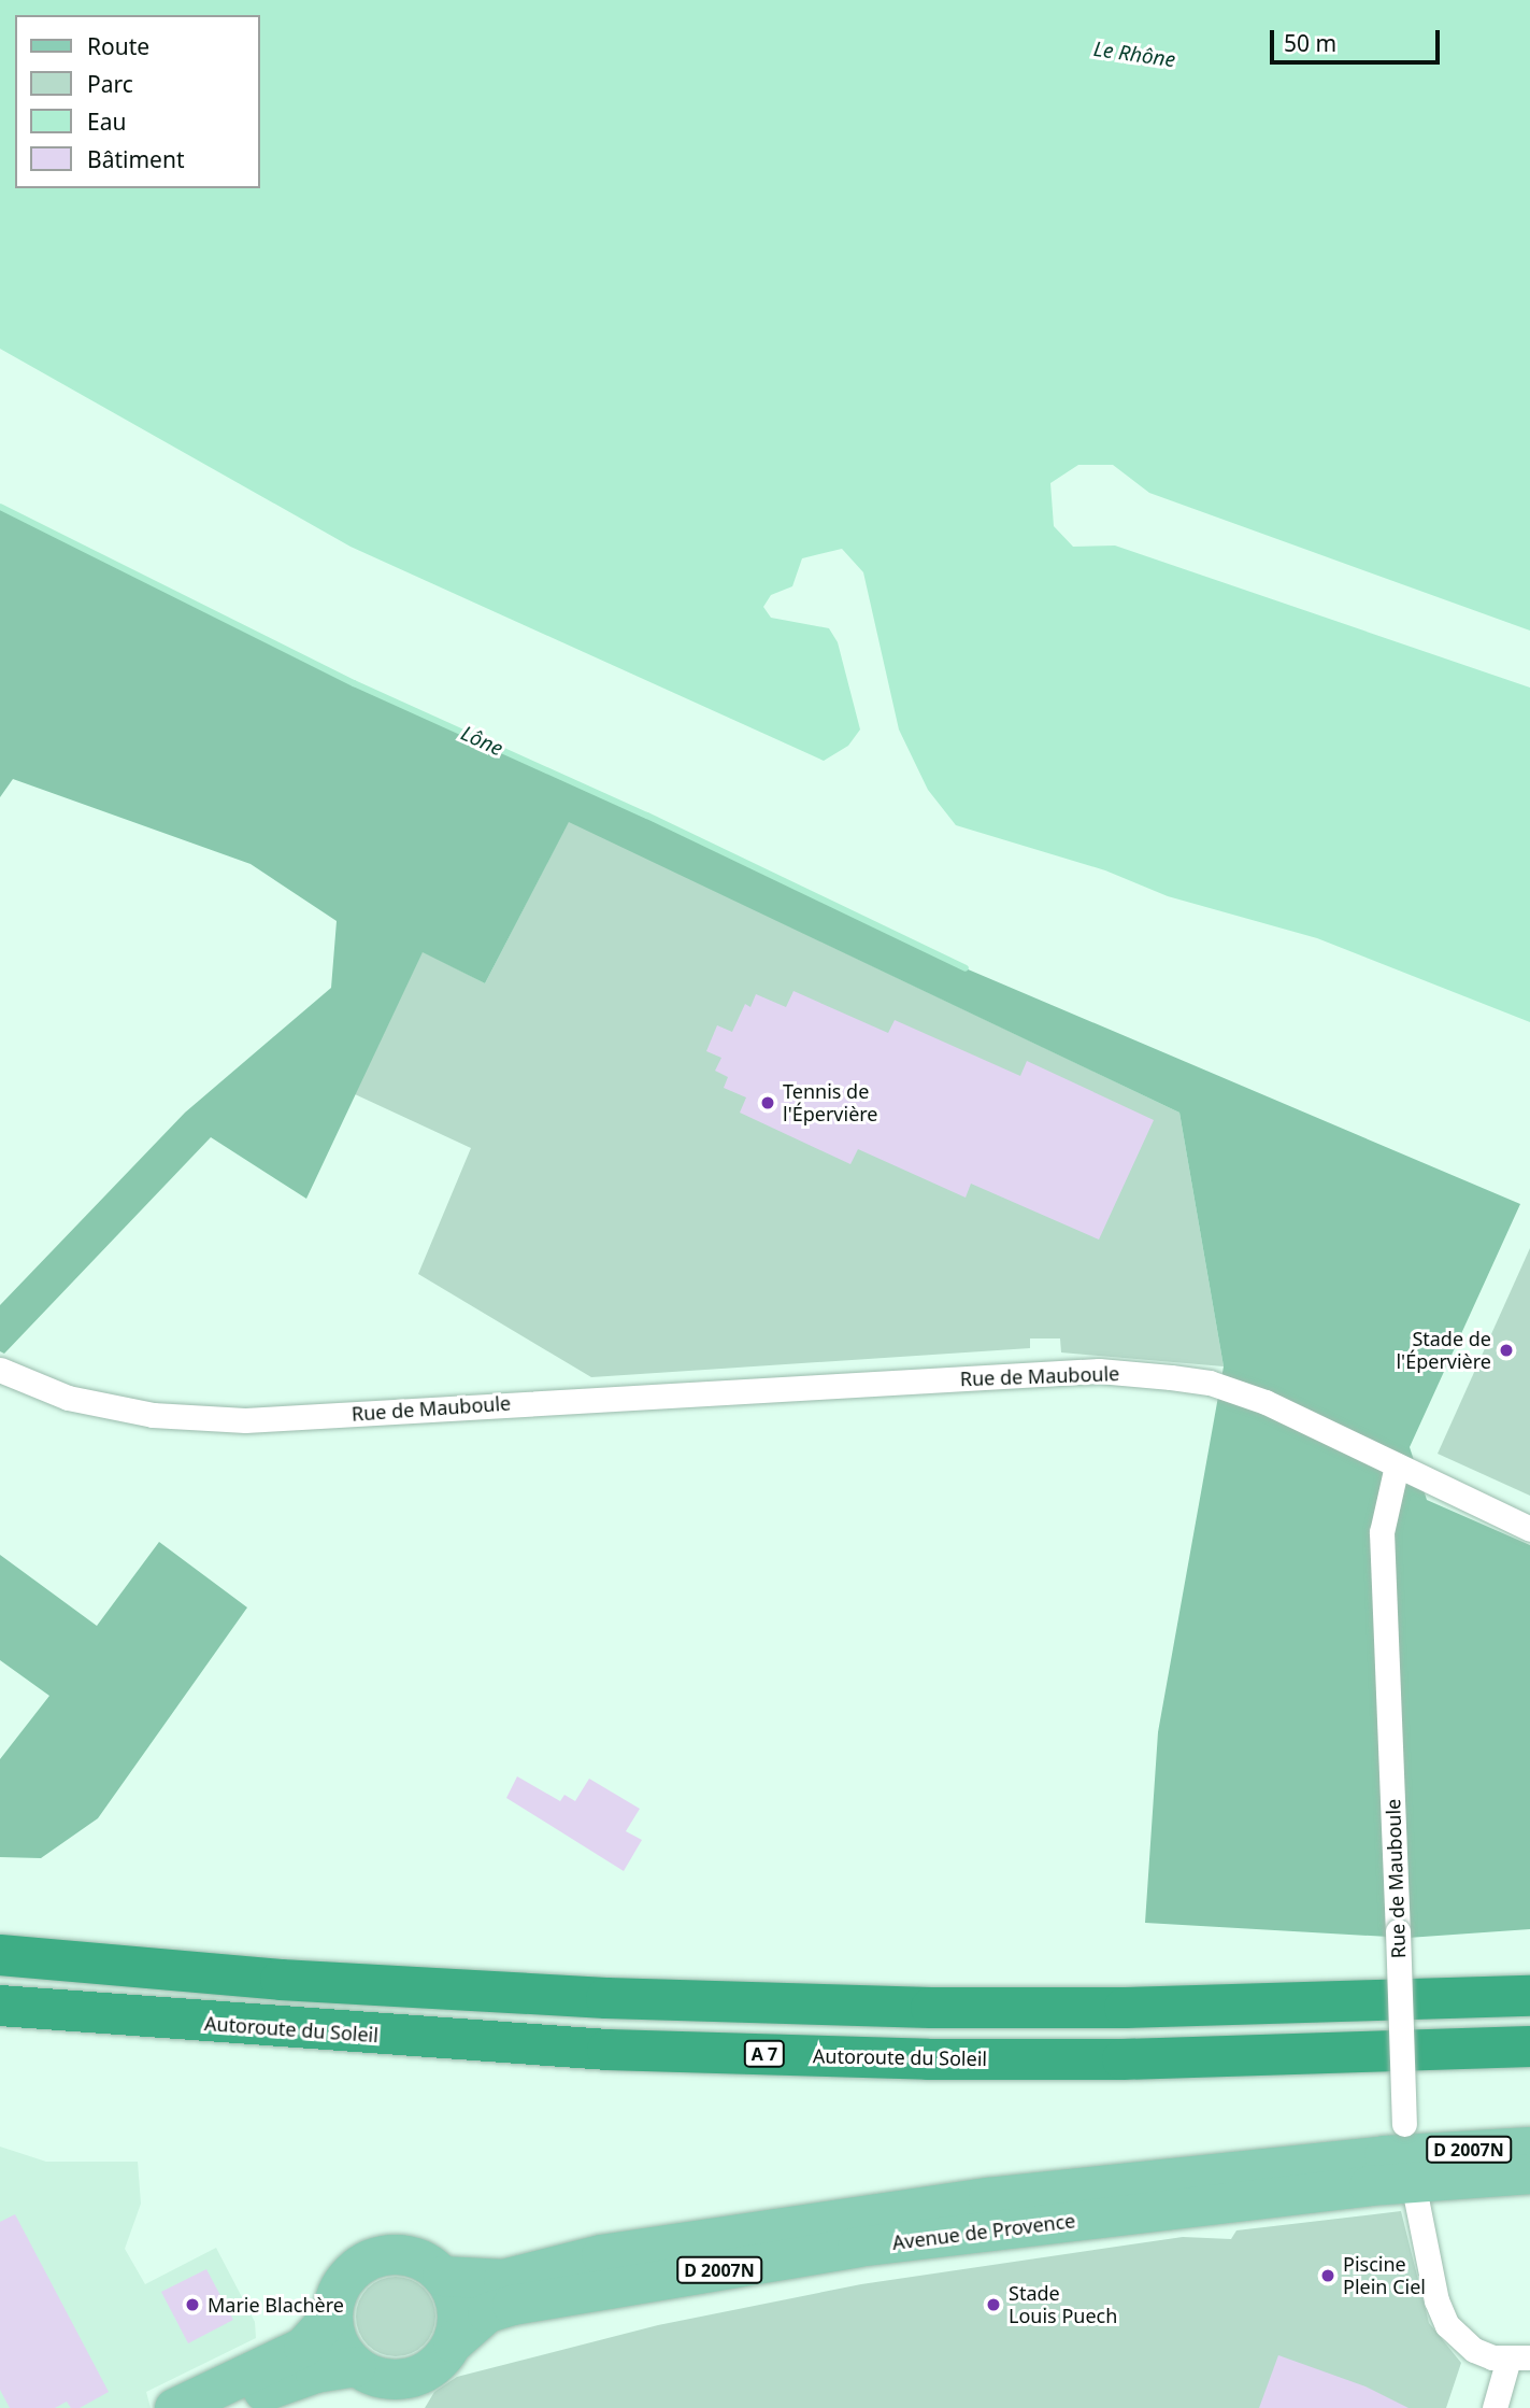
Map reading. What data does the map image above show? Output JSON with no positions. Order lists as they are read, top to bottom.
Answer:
{
  "streets": {
    "highway": ["Autoroute du Soleil", "A 7"],
    "main road": ["D 2007N", "Avenue de Provence"],
    "street": ["Rue de Mauboule"]
  },
  "crossings": [
    ["Rue de Mauboule", "Avenue de Provence"]
  ],
  "water": ["Le Rhône", "Lône"],
  "places": [
    "Tennis de l'Épervière",
    "Stade de l'Épervière",
    "Piscine Plein Ciel",
    "Marie Blachère",
    "Stade Louis Puech"
  ],
  "legend": [
    "Route",
    "Parc",
    "Eau",
    "Bâtiment"
  ],
  "scale_bar": "50 m"
}
